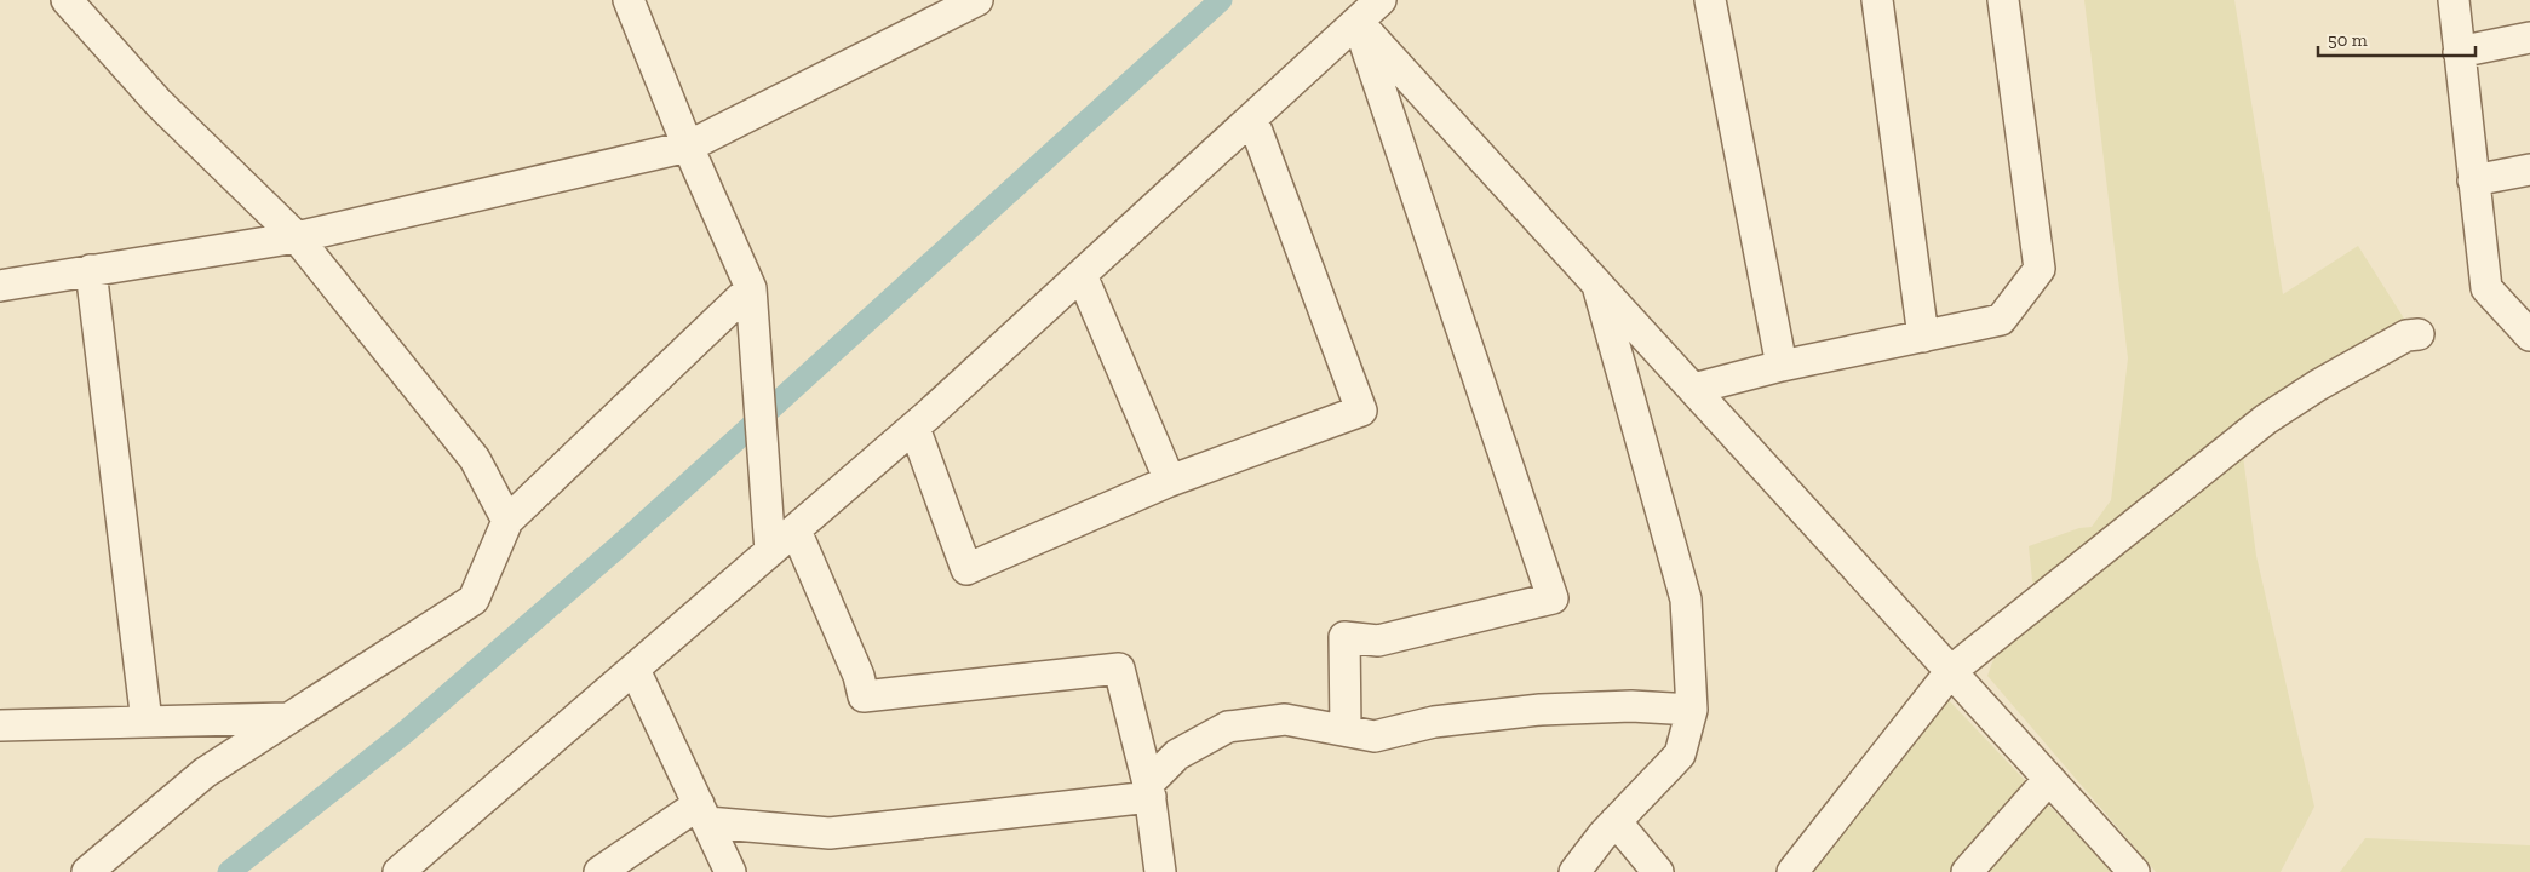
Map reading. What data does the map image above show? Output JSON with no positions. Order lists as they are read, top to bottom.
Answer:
{
  "scale_bar": "50 m"
}
